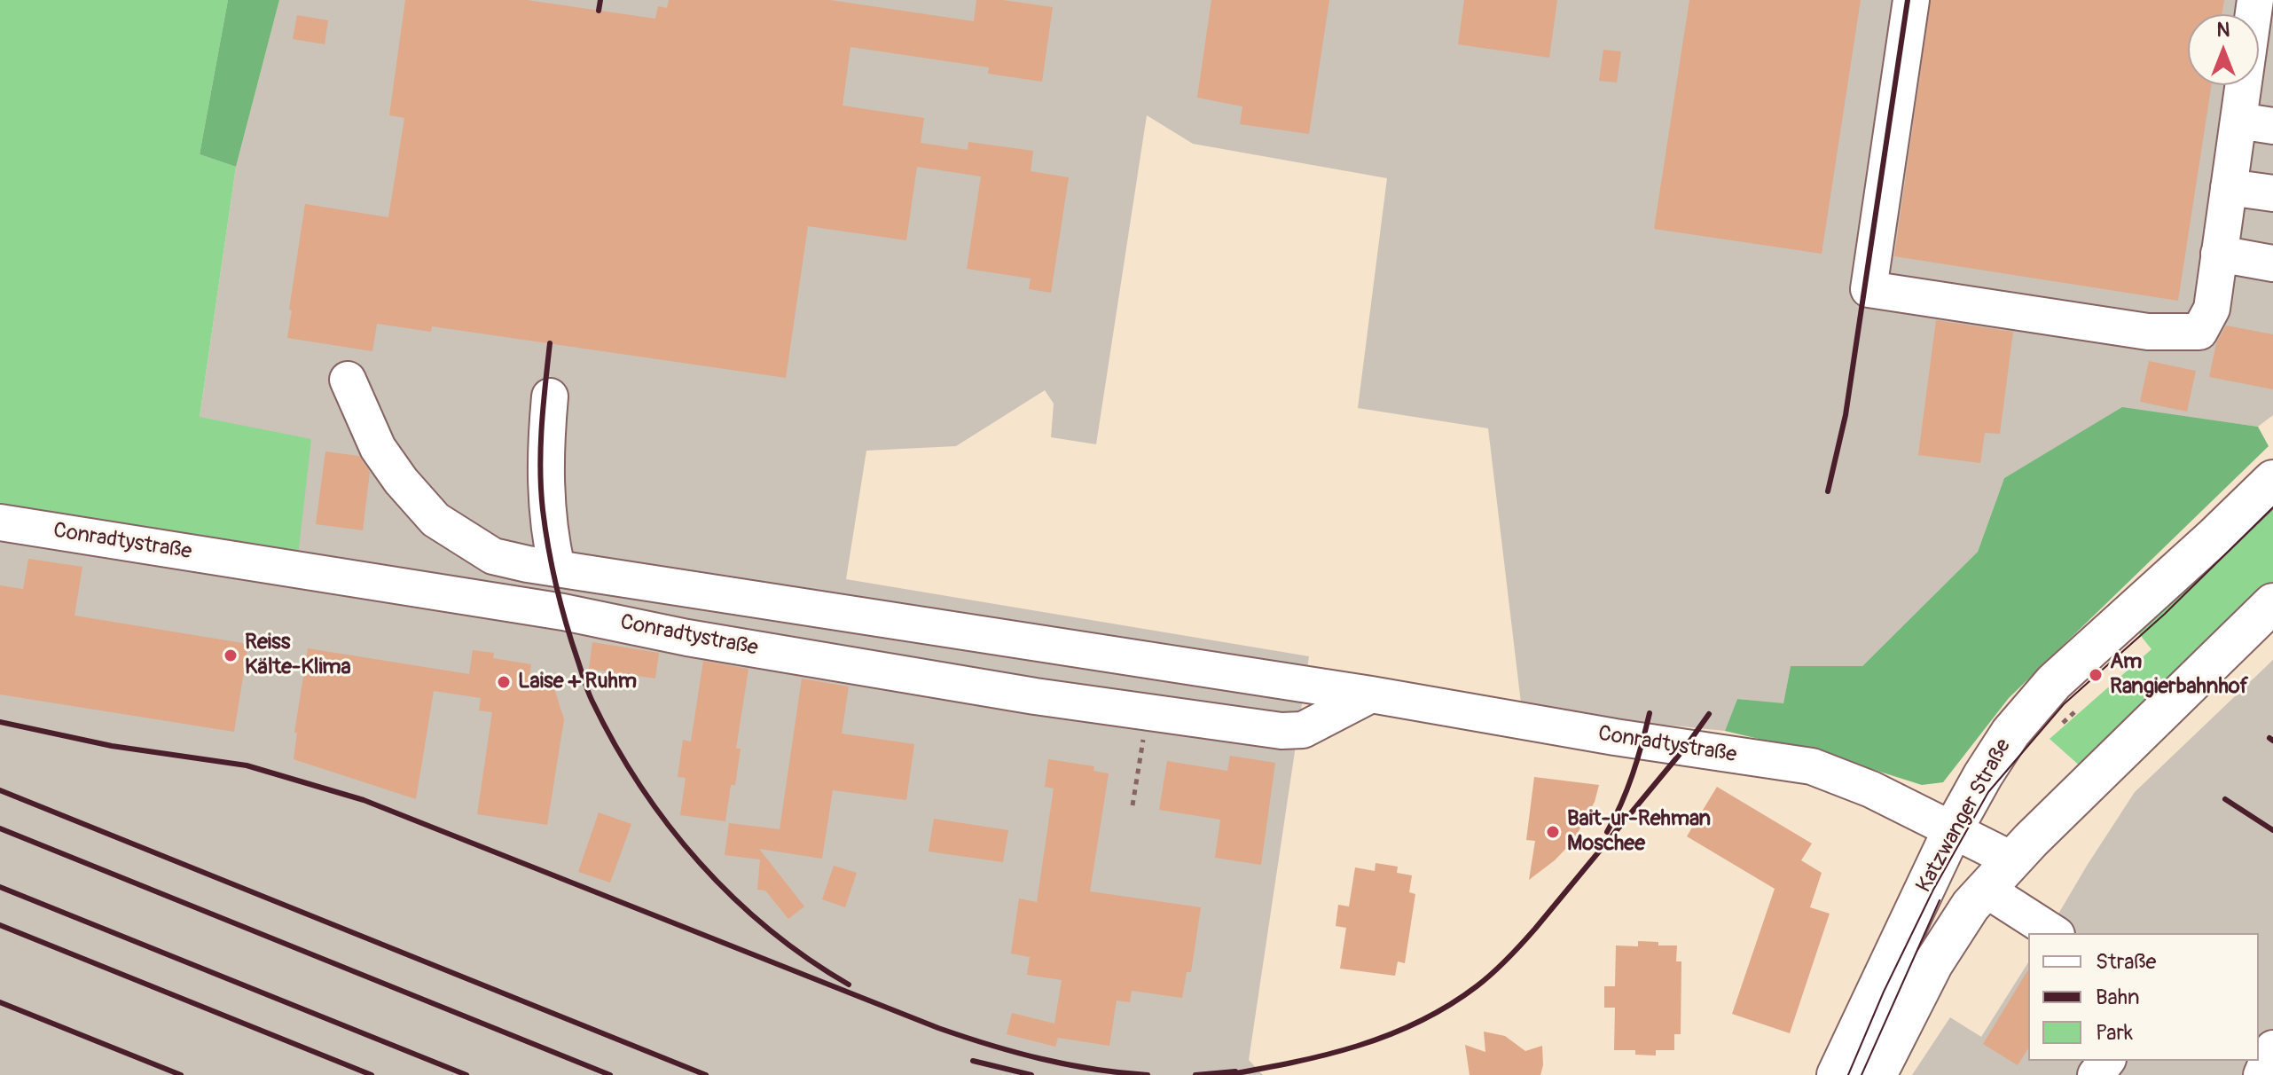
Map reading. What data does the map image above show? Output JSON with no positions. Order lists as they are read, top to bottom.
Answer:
{
  "streets": {
    "main road": ["Katzwanger Straße"],
    "street": ["Conradtystraße"]
  },
  "crossings": [
    ["Conradtystraße", "Katzwanger Straße"]
  ],
  "places": [
    "Reiss Kälte-Klima",
    "Am Rangierbahnhof",
    "Laise + Ruhm",
    "Bait-ur-Rehman Moschee"
  ],
  "legend": ["Straße", "Bahn", "Park"],
  "north": "top"
}
